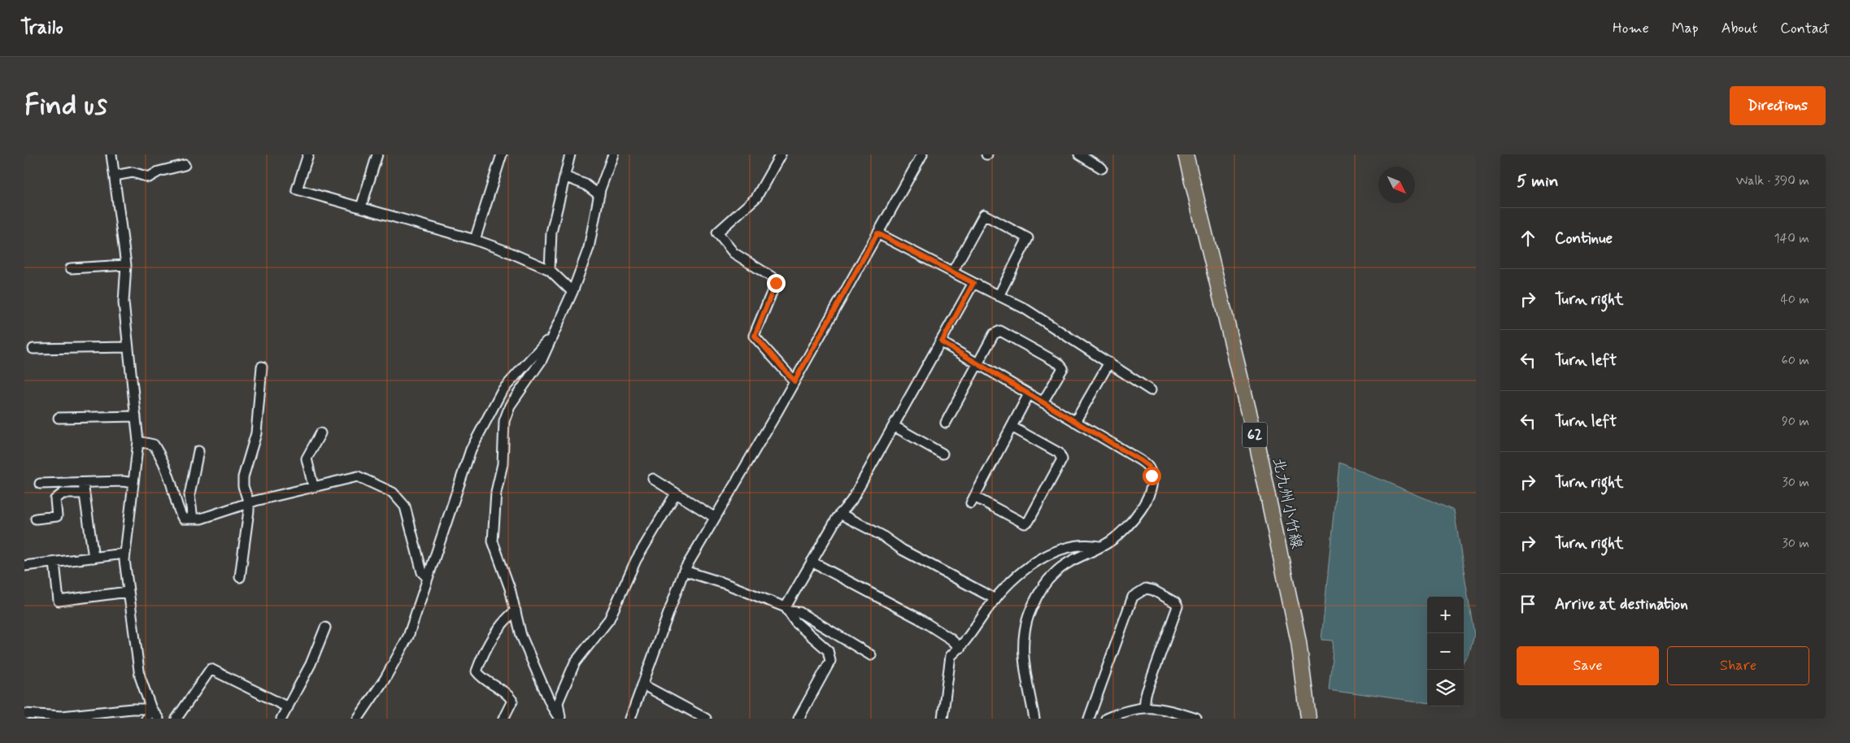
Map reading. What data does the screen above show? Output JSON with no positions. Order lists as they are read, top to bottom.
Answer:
{
  "streets": {
    "main road": ["62", "北九州小竹線"]
  },
  "north": "bottom right",
  "page": {
    "header": "Trailo",
    "nav": [
      "Home",
      "Map",
      "About",
      "Contact"
    ],
    "buttons": [
      "Directions",
      ["Save", "Share"]
    ],
    "title": "Find us",
    "heading": ["5 min", "Walk · 390 m"],
    "list": [
      ["Continue", "140 m"],
      ["Turn right", "40 m"],
      ["Turn left", "60 m"],
      ["Turn left", "90 m"],
      ["Turn right", "30 m"],
      ["Turn right", "30 m"],
      "Arrive at destination"
    ],
    "map_buttons": ["+", "−"]
  }
}
